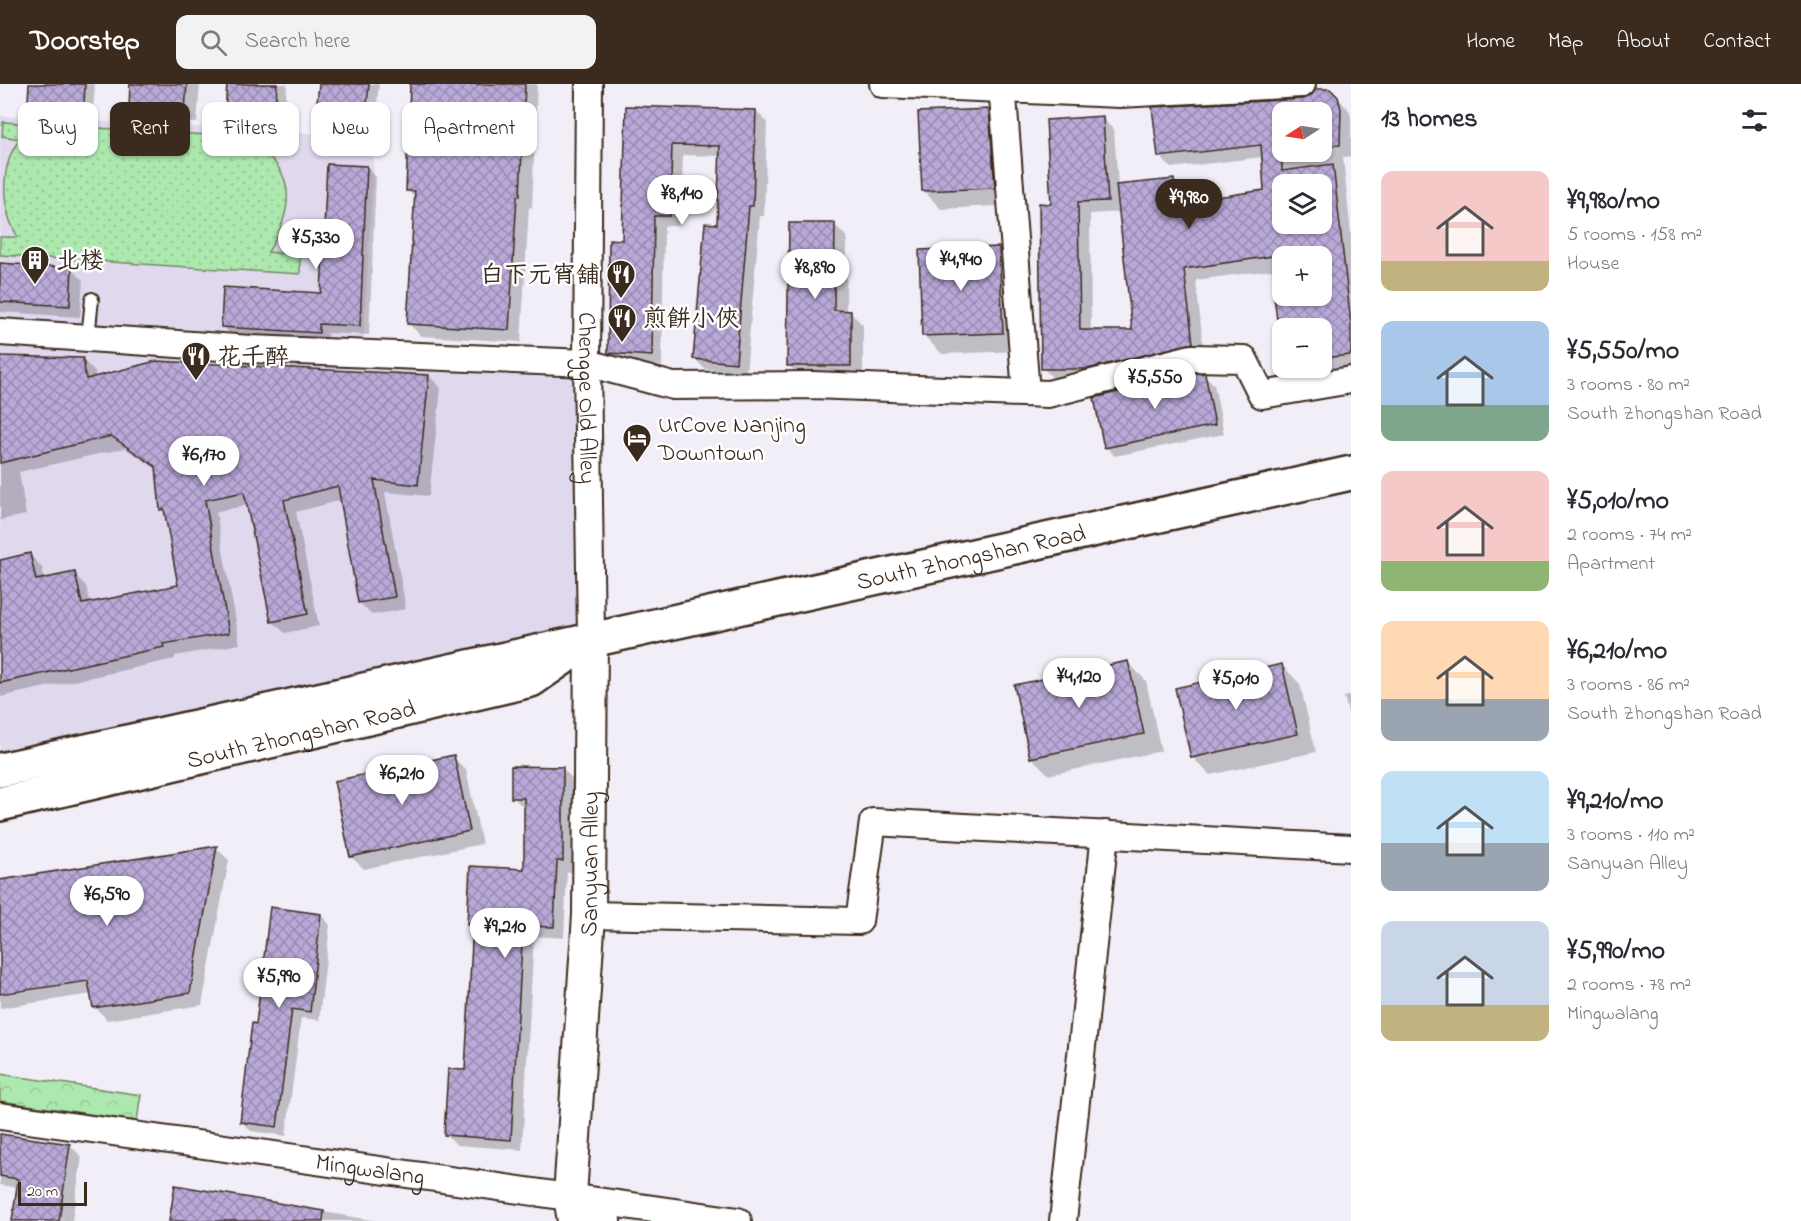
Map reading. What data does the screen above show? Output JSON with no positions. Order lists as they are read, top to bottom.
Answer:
{
  "streets": {
    "main road": ["South Zhongshan Road"],
    "street": ["Chengge Old Alley", "Sanyuan Alley", "Mingwalang"]
  },
  "crossings": [
    ["Chengge Old Alley", "South Zhongshan Road"],
    ["Chengge Old Alley", "Sanyuan Alley"],
    ["South Zhongshan Road", "Sanyuan Alley"],
    ["Sanyuan Alley", "Mingwalang"]
  ],
  "places": {
    "building": ["北楼"],
    "restaurant": ["白下元宵舖", "煎餅小俠", "花千醉"],
    "hotel": ["UrCove Nanjing Downtown"]
  },
  "scale_bar": "20 m",
  "north": "left",
  "page": {
    "header": "Doorstep",
    "search": "Search here",
    "nav": [
      "Home",
      "Map",
      "About",
      "Contact"
    ],
    "heading": "13 homes",
    "map_buttons": ["+", "−"],
    "chip": [
      "Buy",
      "Rent",
      "Filters",
      "New",
      "Apartment"
    ],
    "list": [
      {
        "name": "¥9,980/mo",
        "note": "5 rooms · 158 m² · House"
      },
      {
        "name": "¥5,550/mo",
        "note": "3 rooms · 80 m² · South Zhongshan Road"
      },
      {
        "name": "¥5,010/mo",
        "note": "2 rooms · 74 m² · Apartment"
      },
      {
        "name": "¥6,210/mo",
        "note": "3 rooms · 86 m² · South Zhongshan Road"
      },
      {
        "name": "¥9,210/mo",
        "note": "3 rooms · 110 m² · Sanyuan Alley"
      },
      {
        "name": "¥5,990/mo",
        "note": "2 rooms · 78 m² · Mingwalang"
      }
    ],
    "price": [
      "¥8,140",
      "¥9,980",
      "¥5,330",
      "¥4,940",
      "¥8,890",
      "¥5,550",
      "¥6,170",
      "¥4,120",
      "¥5,010",
      "¥6,210",
      "¥6,590",
      "¥9,210",
      "¥5,990"
    ],
    "scale": "20 m"
  }
}
